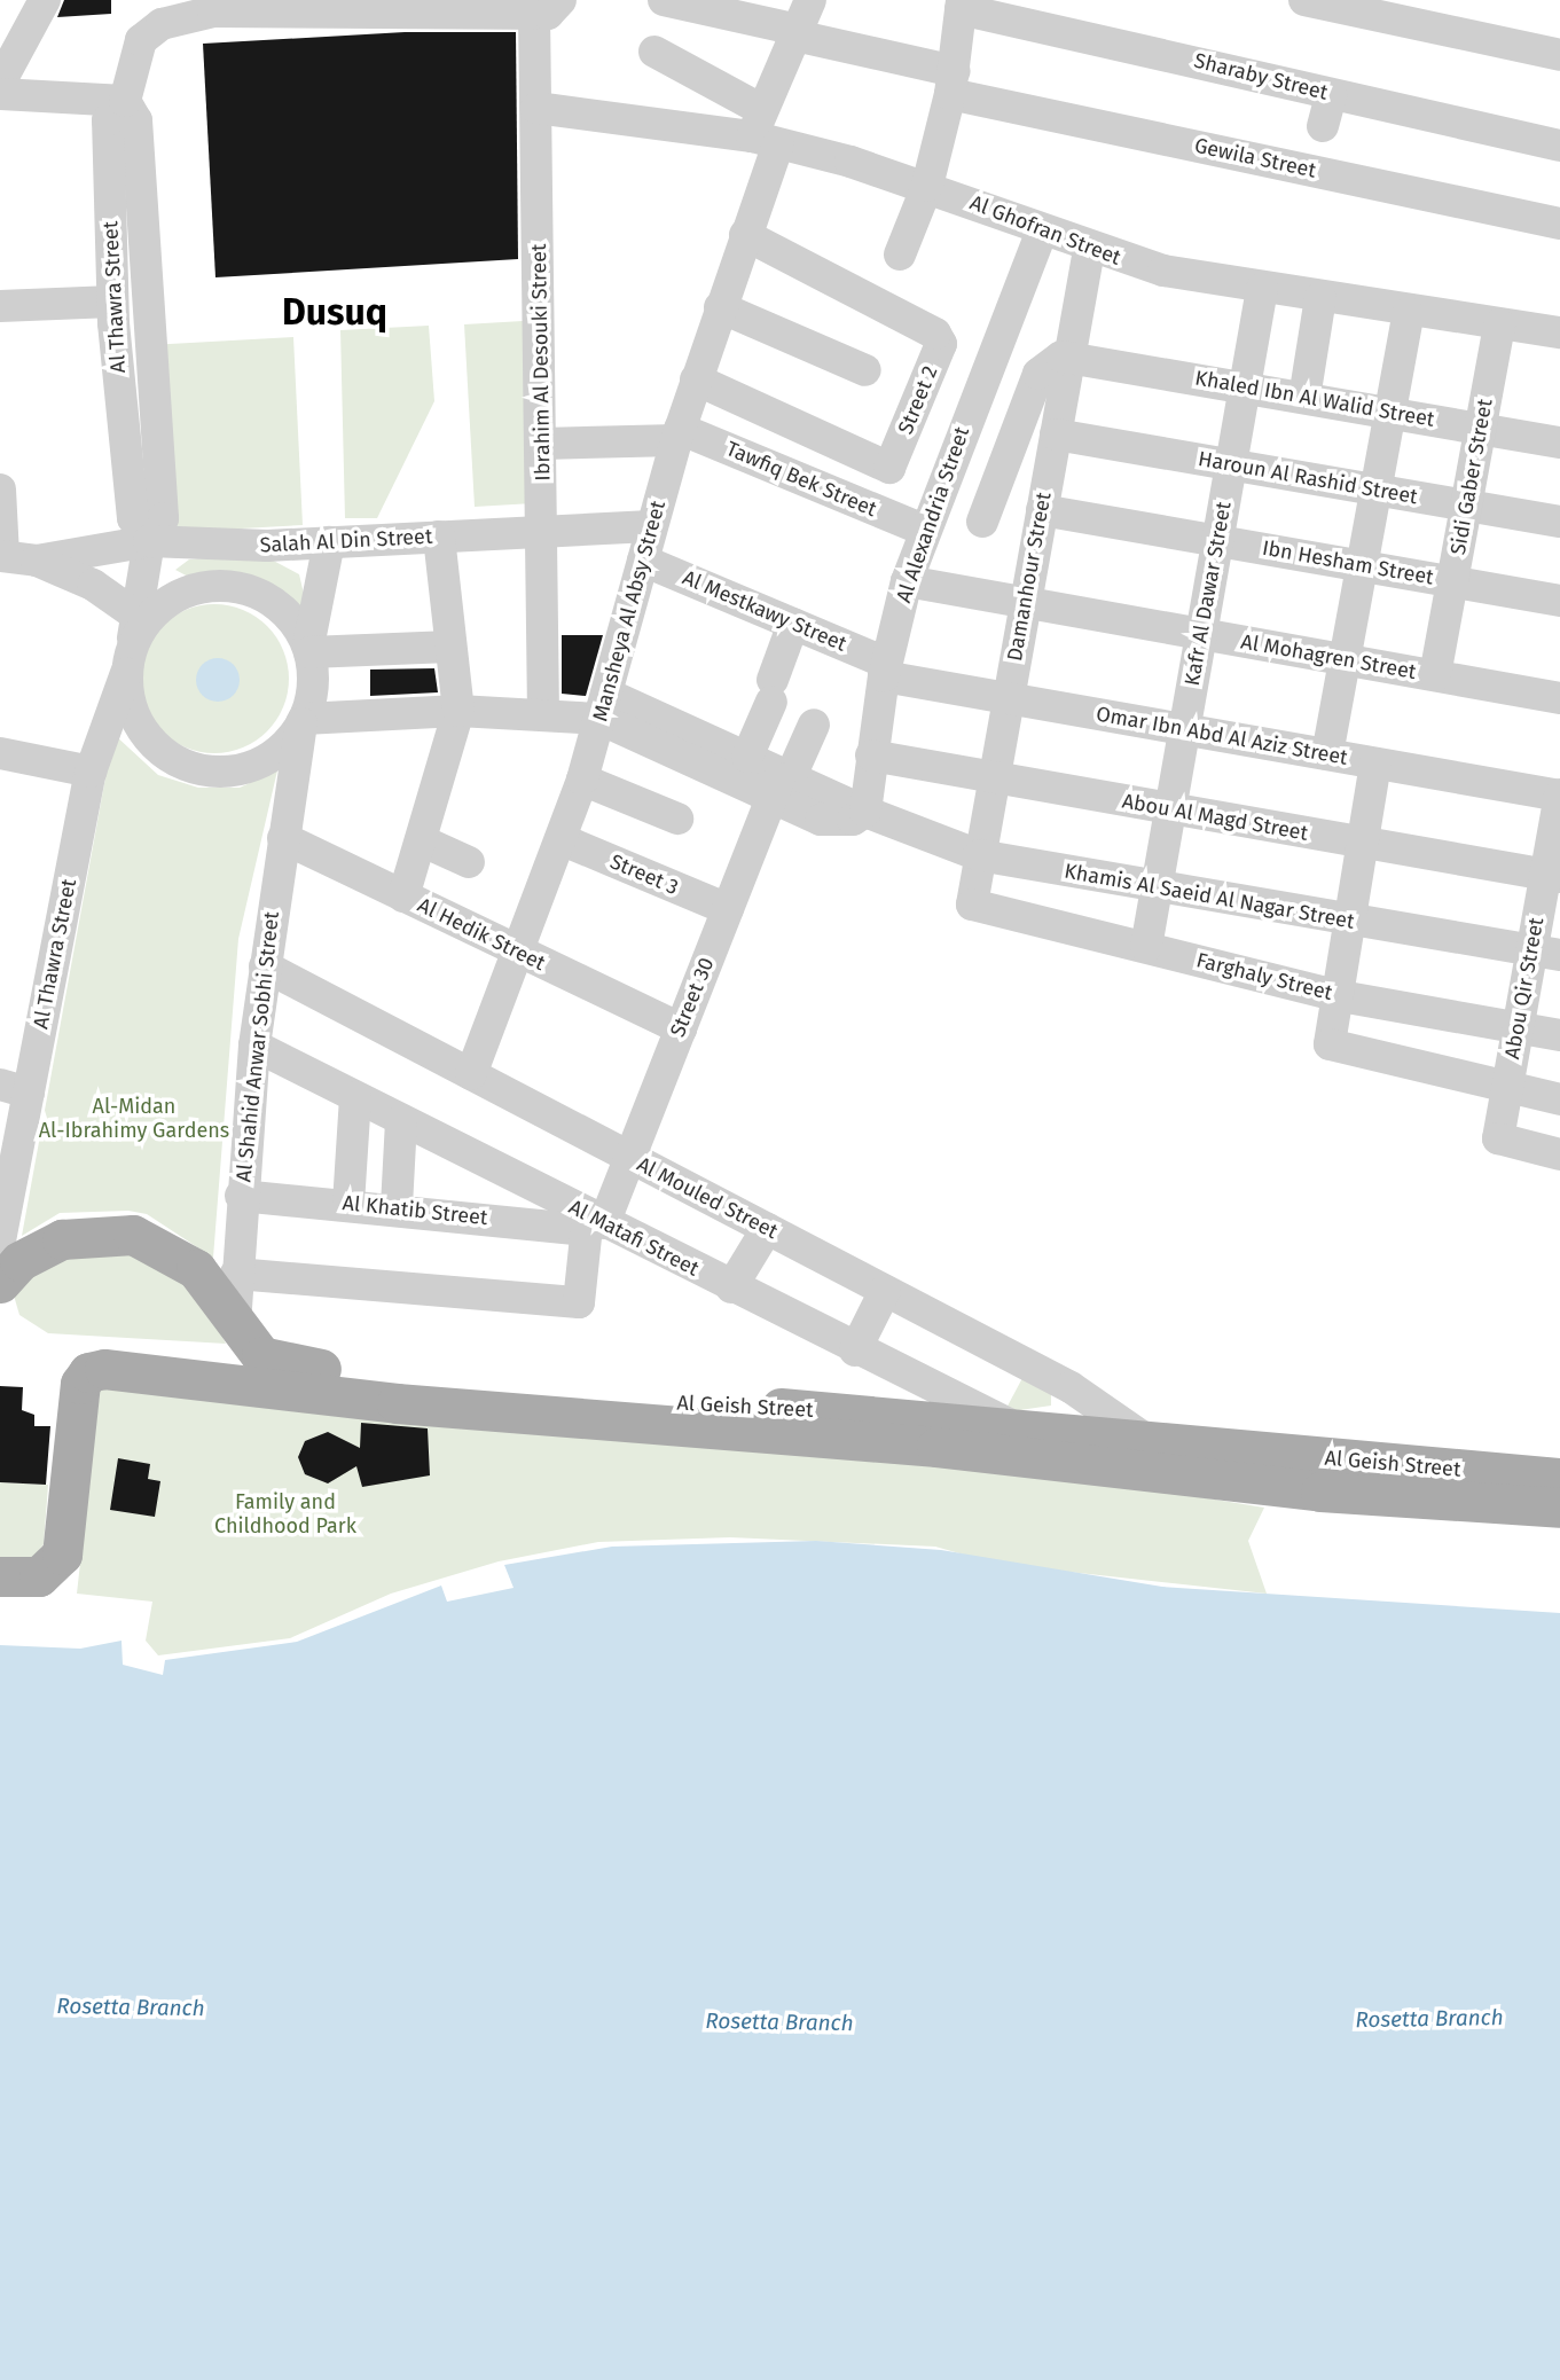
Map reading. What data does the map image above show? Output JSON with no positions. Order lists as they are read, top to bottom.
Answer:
{
  "streets": {
    "main road": ["Al Geish Street"],
    "street": [
      "Sharaby Street",
      "Gewila Street",
      "Al Ghofran Street",
      "Al Thawra Street",
      "Ibrahim Al Desouki Street",
      "Khaled Ibn Al Walid Street",
      "Street 2",
      "Sidi Gaber Street",
      "Haroun Al Rashid Street",
      "Tawfiq Bek Street",
      "Al Alexandria Street",
      "Salah Al Din Street",
      "Ibn Hesham Street",
      "Damanhour Street",
      "Kafr Al Dawar Street",
      "Mansheya Al Absy Street",
      "Al Mestkawy Street",
      "Al Mohagren Street",
      "Omar Ibn Abd Al Aziz Street",
      "Abou Al Magd Street",
      "Street 3",
      "Khamis Al Saeid Al Nagar Street",
      "Al Hedik Street",
      "Farghaly Street",
      "Abou Qir Street",
      "Street 30",
      "Al Shahid Anwar Sobhi Street",
      "Al Mouled Street",
      "Al Khatib Street",
      "Al Matafi Street"
    ]
  },
  "crossings": [
    ["Gewila Street", "Mansheya Al Absy Street"],
    ["Al Ghofran Street", "Ibrahim Al Desouki Street"],
    ["Al Ghofran Street", "Sidi Gaber Street"],
    ["Al Ghofran Street", "Al Alexandria Street"],
    ["Al Ghofran Street", "Damanhour Street"],
    ["Al Ghofran Street", "Kafr Al Dawar Street"],
    ["Al Ghofran Street", "Mansheya Al Absy Street"],
    ["Al Thawra Street", "Ibrahim Al Desouki Street"],
    ["Al Thawra Street", "Salah Al Din Street"],
    ["Al Thawra Street", "Al Shahid Anwar Sobhi Street"],
    ["Ibrahim Al Desouki Street", "Salah Al Din Street"],
    ["Khaled Ibn Al Walid Street", "Sidi Gaber Street"],
    ["Khaled Ibn Al Walid Street", "Damanhour Street"],
    ["Khaled Ibn Al Walid Street", "Kafr Al Dawar Street"],
    ["Street 2", "Mansheya Al Absy Street"],
    ["Sidi Gaber Street", "Haroun Al Rashid Street"],
    ["Sidi Gaber Street", "Ibn Hesham Street"],
    ["Sidi Gaber Street", "Al Mohagren Street"],
    ["Haroun Al Rashid Street", "Damanhour Street"],
    ["Haroun Al Rashid Street", "Kafr Al Dawar Street"],
    ["Tawfiq Bek Street", "Al Alexandria Street"],
    ["Tawfiq Bek Street", "Mansheya Al Absy Street"],
    ["Al Alexandria Street", "Al Mestkawy Street"],
    ["Al Alexandria Street", "Al Mohagren Street"],
    ["Al Alexandria Street", "Omar Ibn Abd Al Aziz Street"],
    ["Al Alexandria Street", "Abou Al Magd Street"],
    ["Al Alexandria Street", "Khamis Al Saeid Al Nagar Street"],
    ["Salah Al Din Street", "Mansheya Al Absy Street"],
    ["Ibn Hesham Street", "Damanhour Street"],
    ["Ibn Hesham Street", "Kafr Al Dawar Street"],
    ["Damanhour Street", "Al Mohagren Street"],
    ["Damanhour Street", "Omar Ibn Abd Al Aziz Street"],
    ["Damanhour Street", "Abou Al Magd Street"],
    ["Damanhour Street", "Khamis Al Saeid Al Nagar Street"],
    ["Damanhour Street", "Farghaly Street"],
    ["Kafr Al Dawar Street", "Al Mohagren Street"],
    ["Kafr Al Dawar Street", "Omar Ibn Abd Al Aziz Street"],
    ["Kafr Al Dawar Street", "Abou Al Magd Street"],
    ["Kafr Al Dawar Street", "Khamis Al Saeid Al Nagar Street"],
    ["Kafr Al Dawar Street", "Farghaly Street"],
    ["Mansheya Al Absy Street", "Al Mestkawy Street"],
    ["Mansheya Al Absy Street", "Street 3"],
    ["Mansheya Al Absy Street", "Al Hedik Street"],
    ["Mansheya Al Absy Street", "Al Mouled Street"],
    ["Al Mestkawy Street", "Omar Ibn Abd Al Aziz Street"],
    ["Omar Ibn Abd Al Aziz Street", "Abou Qir Street"],
    ["Abou Al Magd Street", "Abou Qir Street"],
    ["Street 3", "Street 30"],
    ["Khamis Al Saeid Al Nagar Street", "Abou Qir Street"],
    ["Al Hedik Street", "Street 30"],
    ["Al Hedik Street", "Al Shahid Anwar Sobhi Street"],
    ["Farghaly Street", "Abou Qir Street"],
    ["Street 30", "Al Shahid Anwar Sobhi Street"],
    ["Street 30", "Al Mouled Street"],
    ["Street 30", "Al Khatib Street"],
    ["Street 30", "Al Matafi Street"],
    ["Al Shahid Anwar Sobhi Street", "Al Mouled Street"],
    ["Al Shahid Anwar Sobhi Street", "Al Khatib Street"],
    ["Al Shahid Anwar Sobhi Street", "Al Matafi Street"],
    ["Al Shahid Anwar Sobhi Street", "Al Geish Street"],
    ["Al Mouled Street", "Al Geish Street"],
    ["Al Khatib Street", "Al Matafi Street"],
    ["Al Matafi Street", "Al Geish Street"]
  ],
  "districts": ["Dusuq"],
  "water": ["Rosetta Branch"],
  "parks": ["Al-Midan Al-Ibrahimy Gardens", "Family and Childhood Park"]
}
